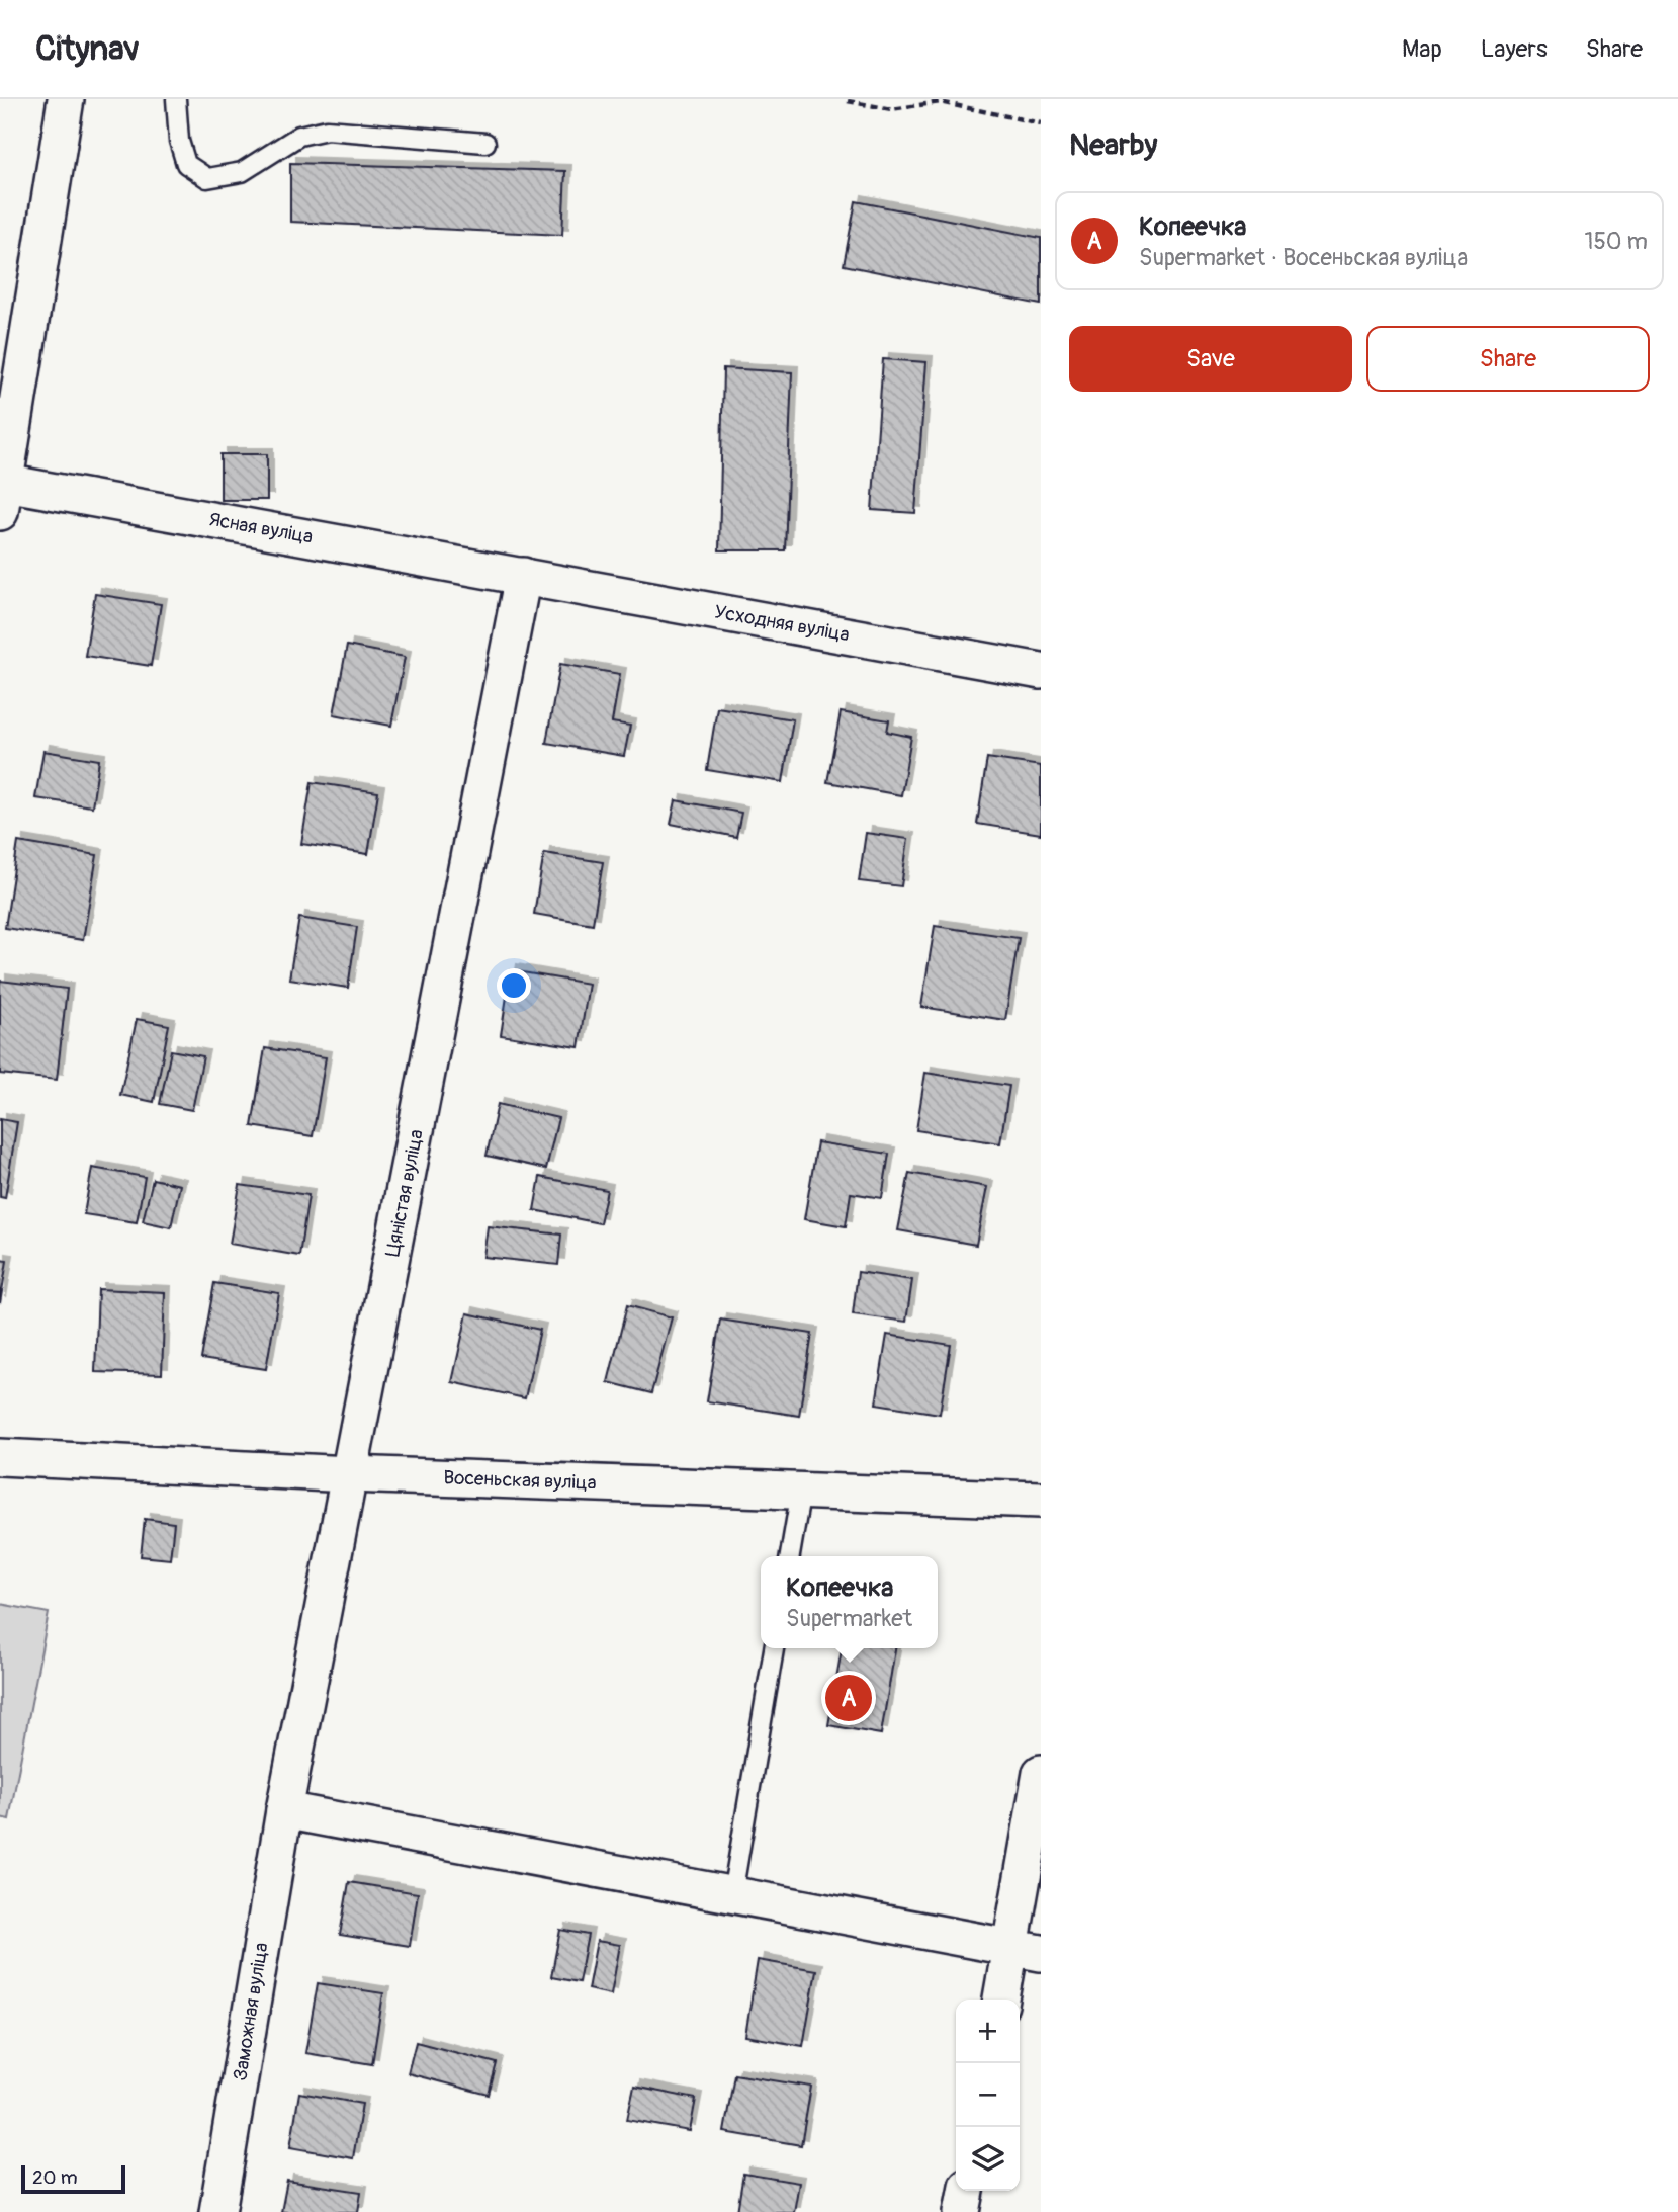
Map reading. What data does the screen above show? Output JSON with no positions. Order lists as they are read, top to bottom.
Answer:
{
  "streets": {
    "street": [
      "Ясная вуліца",
      "Усходняя вуліца",
      "Цяністая вуліца",
      "Восеньская вуліца",
      "Заможная вуліца"
    ]
  },
  "crossings": [
    ["Ясная вуліца", "Усходняя вуліца"],
    ["Ясная вуліца", "Цяністая вуліца"],
    ["Усходняя вуліца", "Цяністая вуліца"],
    ["Цяністая вуліца", "Восеньская вуліца"],
    ["Цяністая вуліца", "Заможная вуліца"]
  ],
  "scale_bar": "20 m",
  "page": {
    "header": "Citynav",
    "nav": ["Map", "Layers", "Share"],
    "heading": "Nearby",
    "list": [
      {
        "mark": "A",
        "name": "Копеечка",
        "note": "Supermarket · Восеньская вуліца",
        "value": "150 m"
      }
    ],
    "buttons": ["Save", "Share"],
    "popup": ["Копеечка", "Supermarket"],
    "pins": "A",
    "map_buttons": ["+", "−"],
    "scale": "20 m"
  }
}
